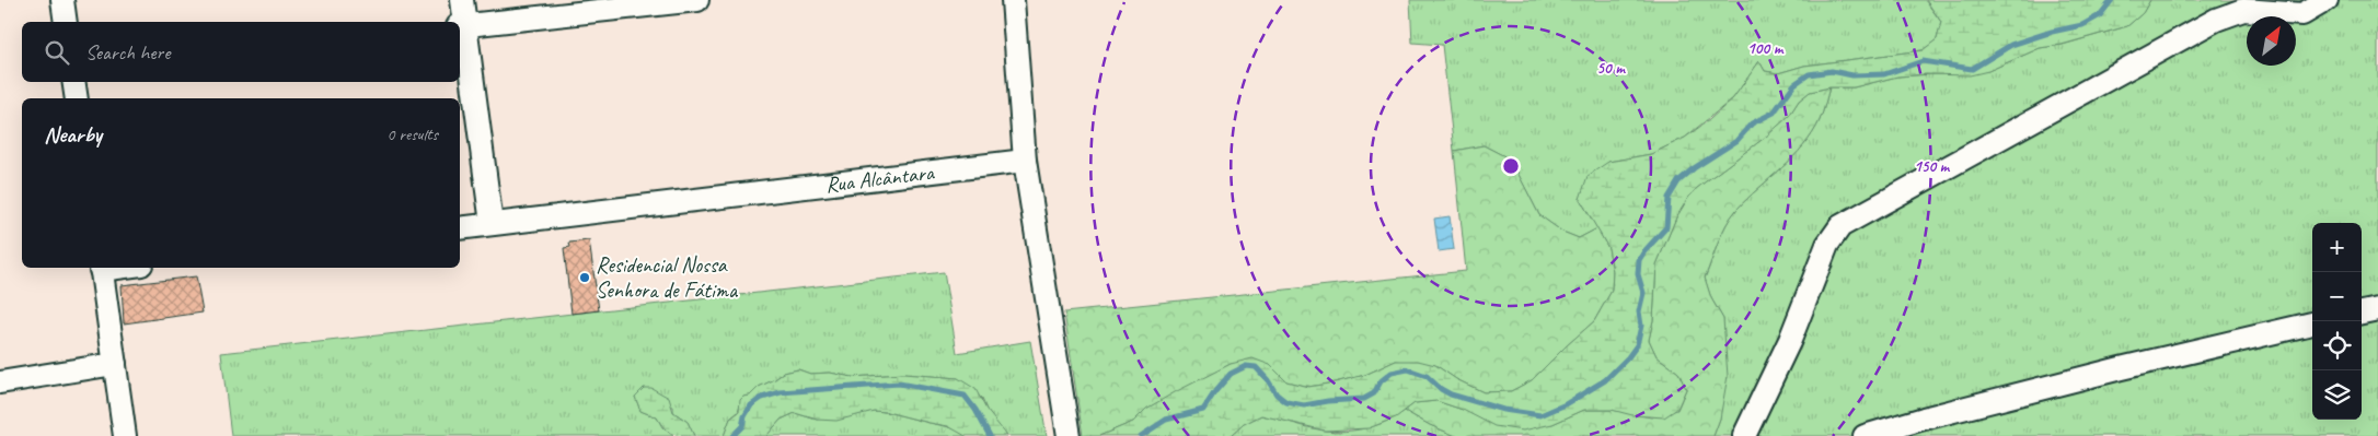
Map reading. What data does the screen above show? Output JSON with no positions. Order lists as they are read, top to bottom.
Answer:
{
  "streets": {
    "street": ["Rua Alcântara"]
  },
  "places": ["Residencial Nossa Senhora de Fátima"],
  "north": "top right",
  "page": {
    "search": "Search here",
    "heading": ["Nearby", "0 results"],
    "map_buttons": ["+", "−"]
  },
  "rings": ["100 m", "50 m", "150 m"]
}
